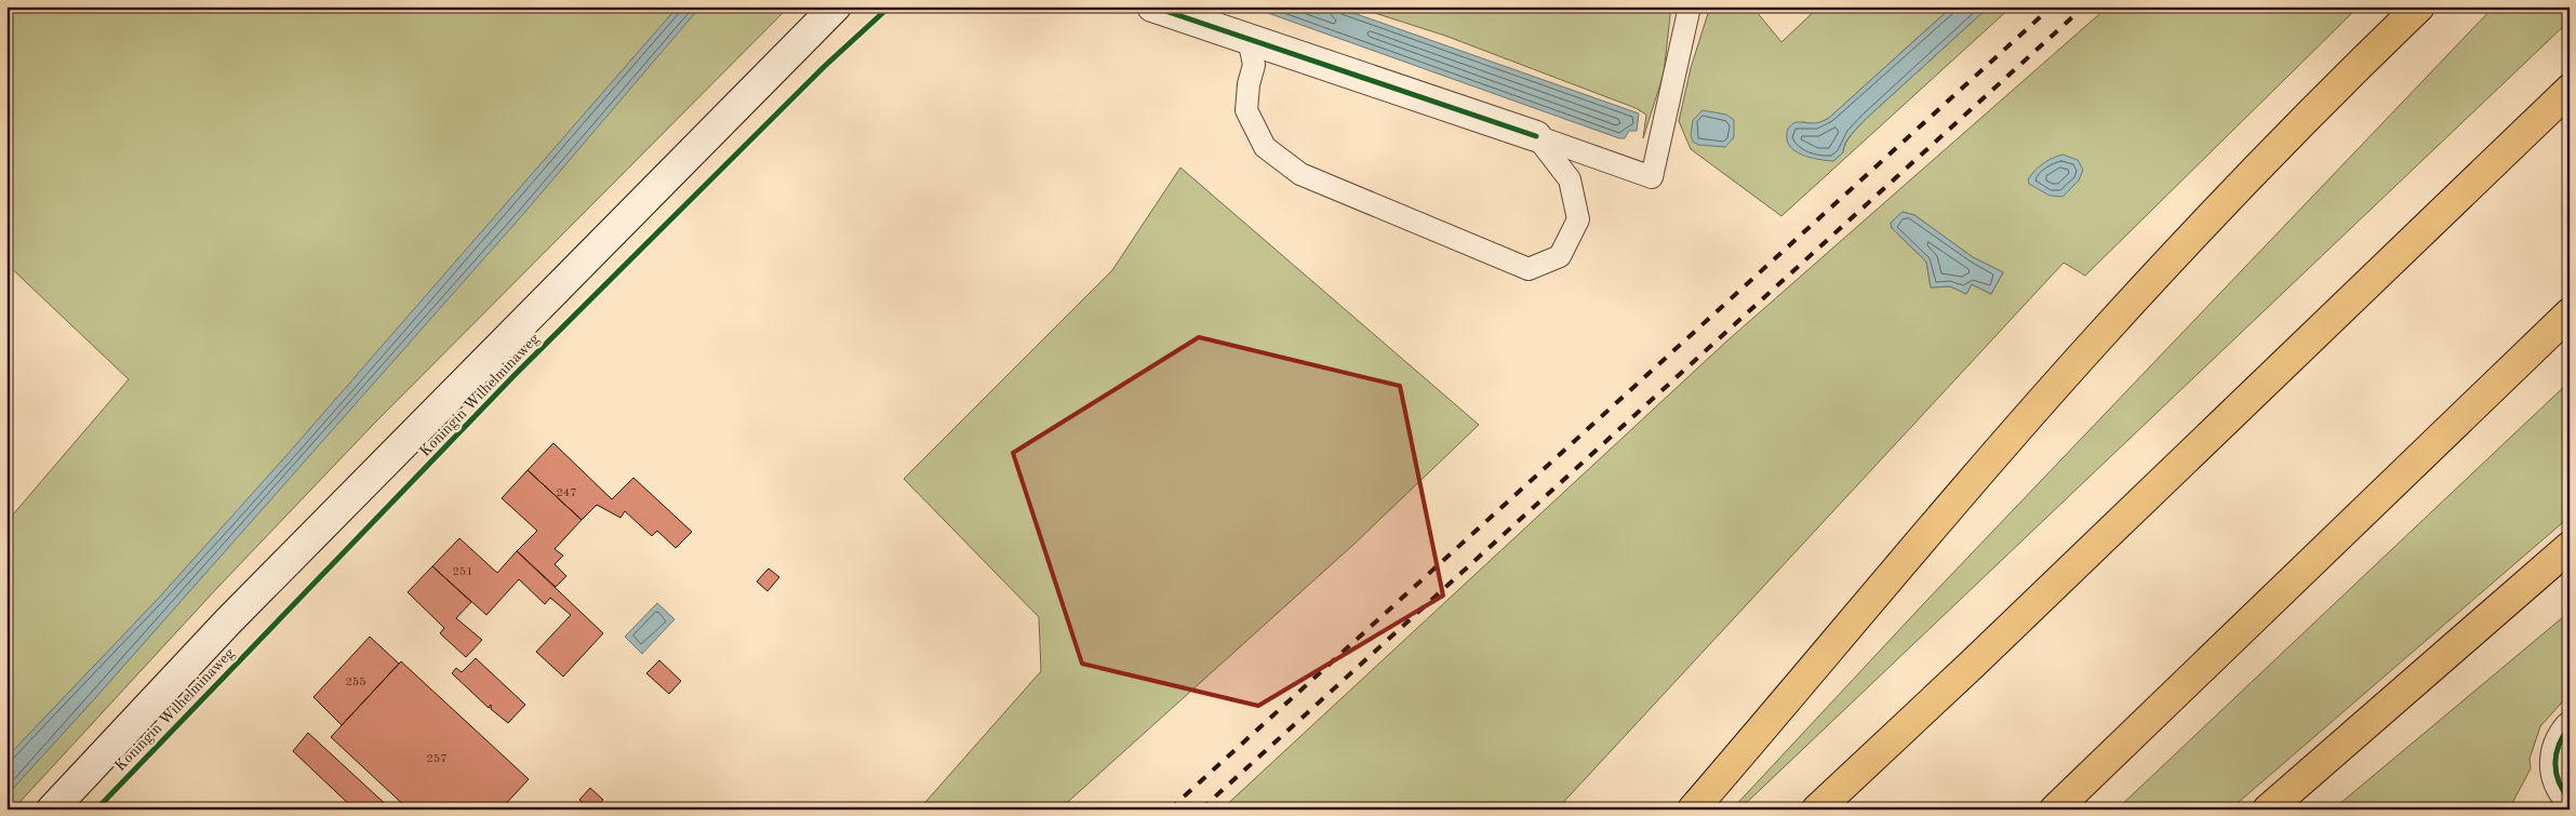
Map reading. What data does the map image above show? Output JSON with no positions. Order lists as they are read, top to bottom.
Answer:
{
  "streets": {
    "main road": ["Koningin Wilhelminaweg"]
  },
  "house_numbers": [
    "247",
    "251",
    "255",
    "257"
  ]
}
